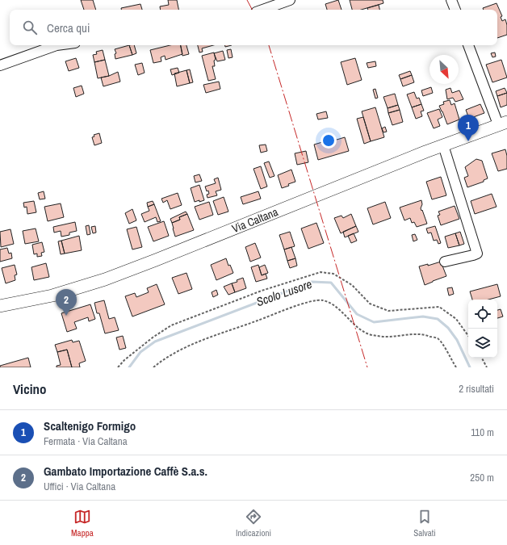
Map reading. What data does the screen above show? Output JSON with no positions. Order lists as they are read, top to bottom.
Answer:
{
  "streets": {
    "main road": ["Via Caltana"]
  },
  "water": ["Scolo Lusore"],
  "north": "bottom right",
  "page": {
    "search": "Cerca qui",
    "pins": ["1", "2"],
    "heading": ["Vicino", "2 risultati"],
    "list": [
      {
        "mark": "1",
        "name": "Scaltenigo Formigo",
        "note": "Fermata · Via Caltana",
        "value": "110 m"
      },
      {
        "mark": "2",
        "name": "Gambato Importazione Caffè S.a.s.",
        "note": "Uffici · Via Caltana",
        "value": "250 m"
      }
    ],
    "nav": ["Mappa", "Indicazioni", "Salvati"]
  }
}
